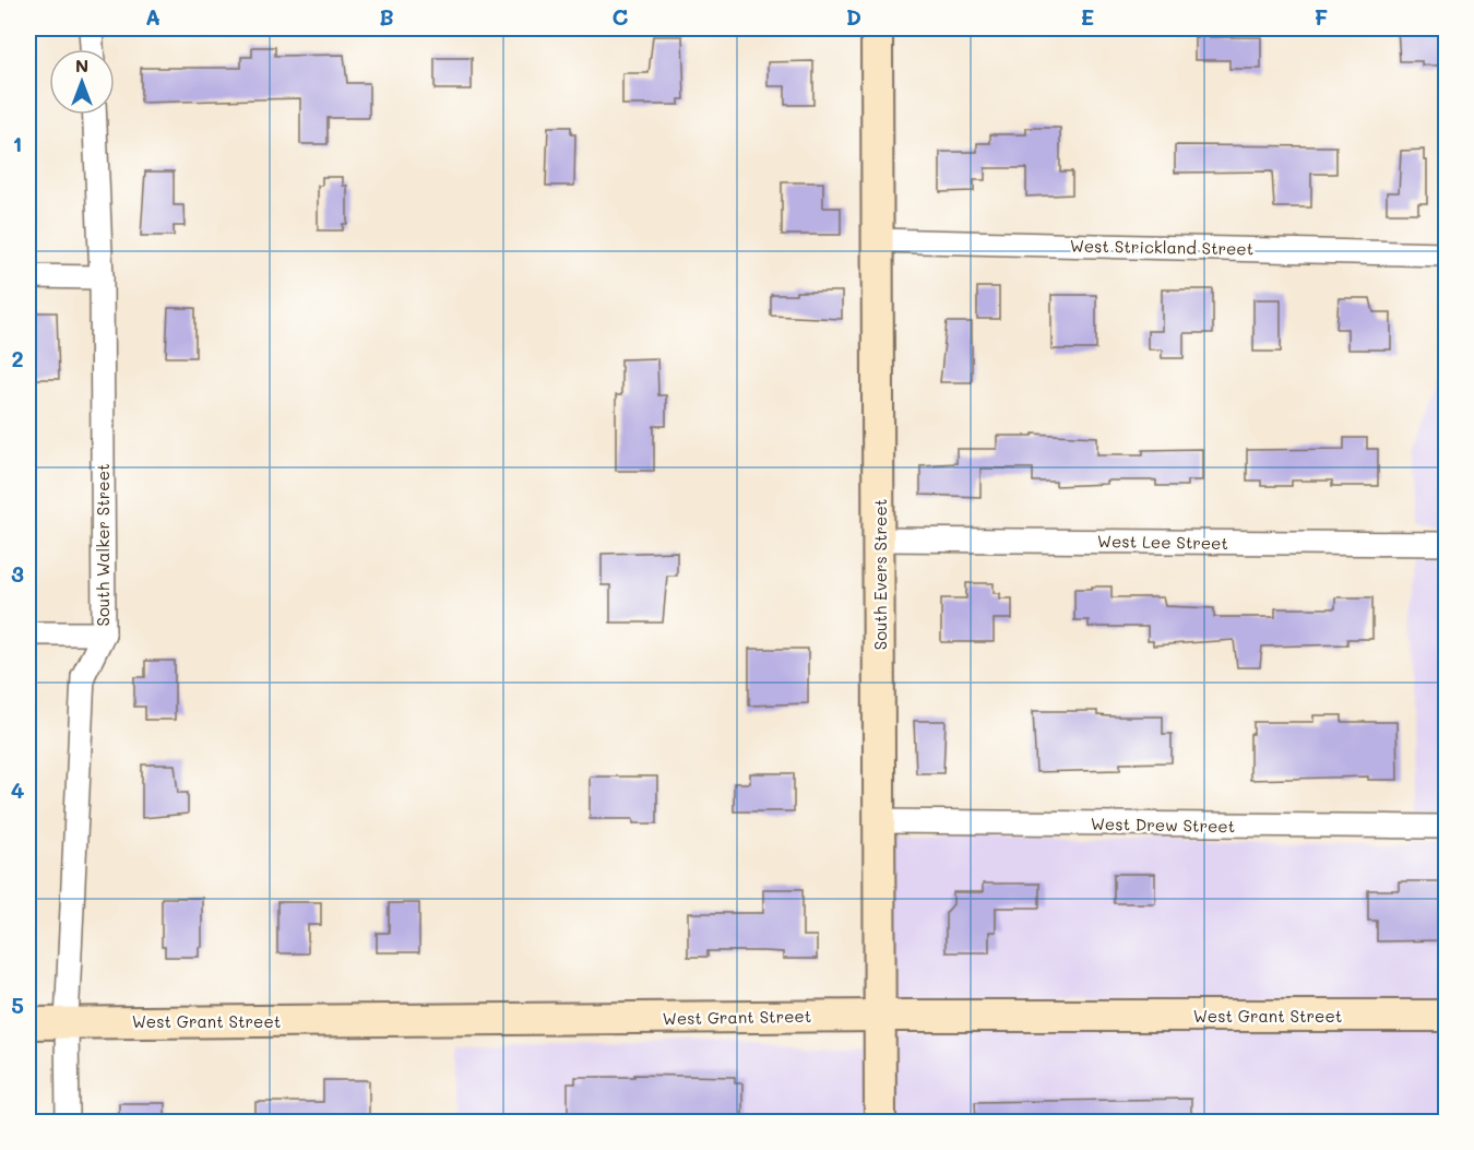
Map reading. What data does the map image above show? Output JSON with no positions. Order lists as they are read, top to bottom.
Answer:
{
  "streets": {
    "street": [
      "West Strickland Street",
      "West Lee Street",
      "South Walker Street",
      "South Evers Street",
      "West Drew Street",
      "West Grant Street"
    ]
  },
  "crossings": [
    ["West Strickland Street", "South Evers Street"],
    ["West Lee Street", "South Evers Street"],
    ["South Walker Street", "West Grant Street"],
    ["South Evers Street", "West Drew Street"],
    ["South Evers Street", "West Grant Street"]
  ],
  "north": "top",
  "grid": {
    "columns": [
      "A",
      "B",
      "C",
      "D",
      "E",
      "F"
    ],
    "rows": [
      "1",
      "2",
      "3",
      "4",
      "5"
    ]
  }
}
